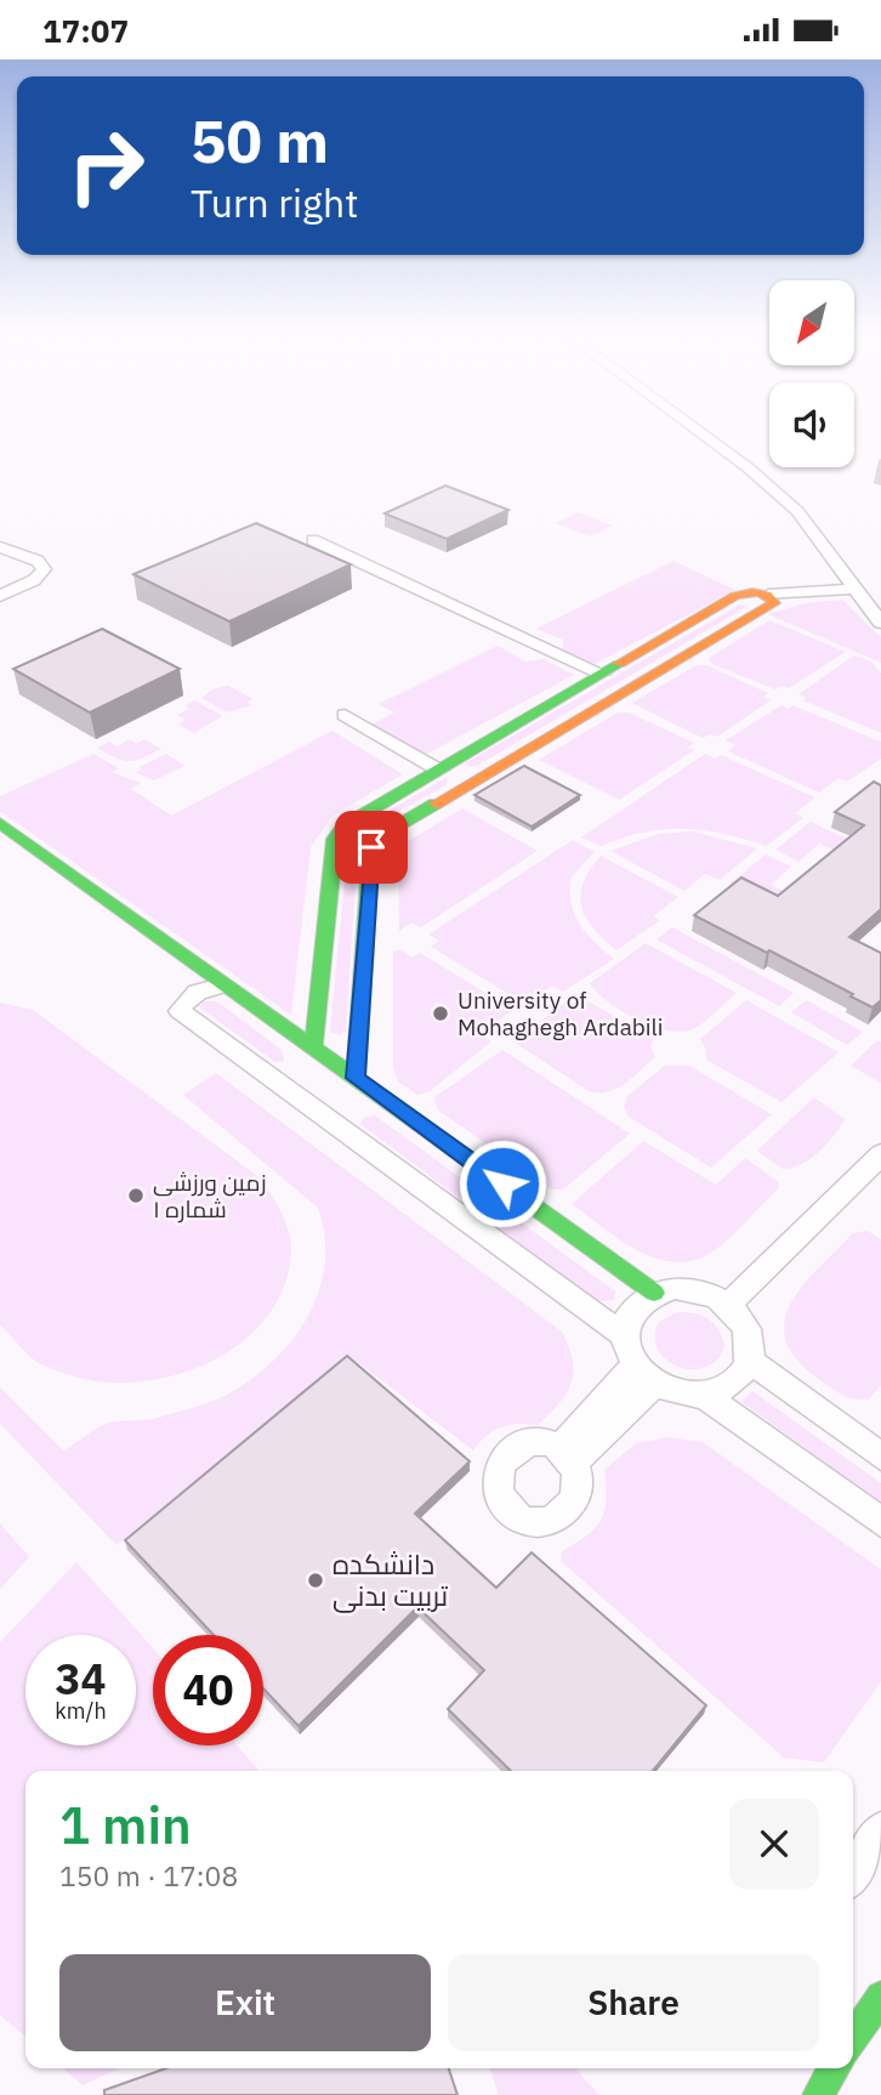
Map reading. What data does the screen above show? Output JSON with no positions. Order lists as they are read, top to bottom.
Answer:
{
  "places": ["University of Mohaghegh Ardabili", "زمین ورزشی شماره ۱", "دانشکده تربیت بدنی"],
  "north": "bottom left",
  "page": {
    "status": "17:07",
    "turn": ["50 m", "Turn right"],
    "speed": "34 km/h",
    "limit": "40",
    "heading": ["1 min", "150 m · 17:08"],
    "buttons": ["Exit", "Share"]
  }
}
